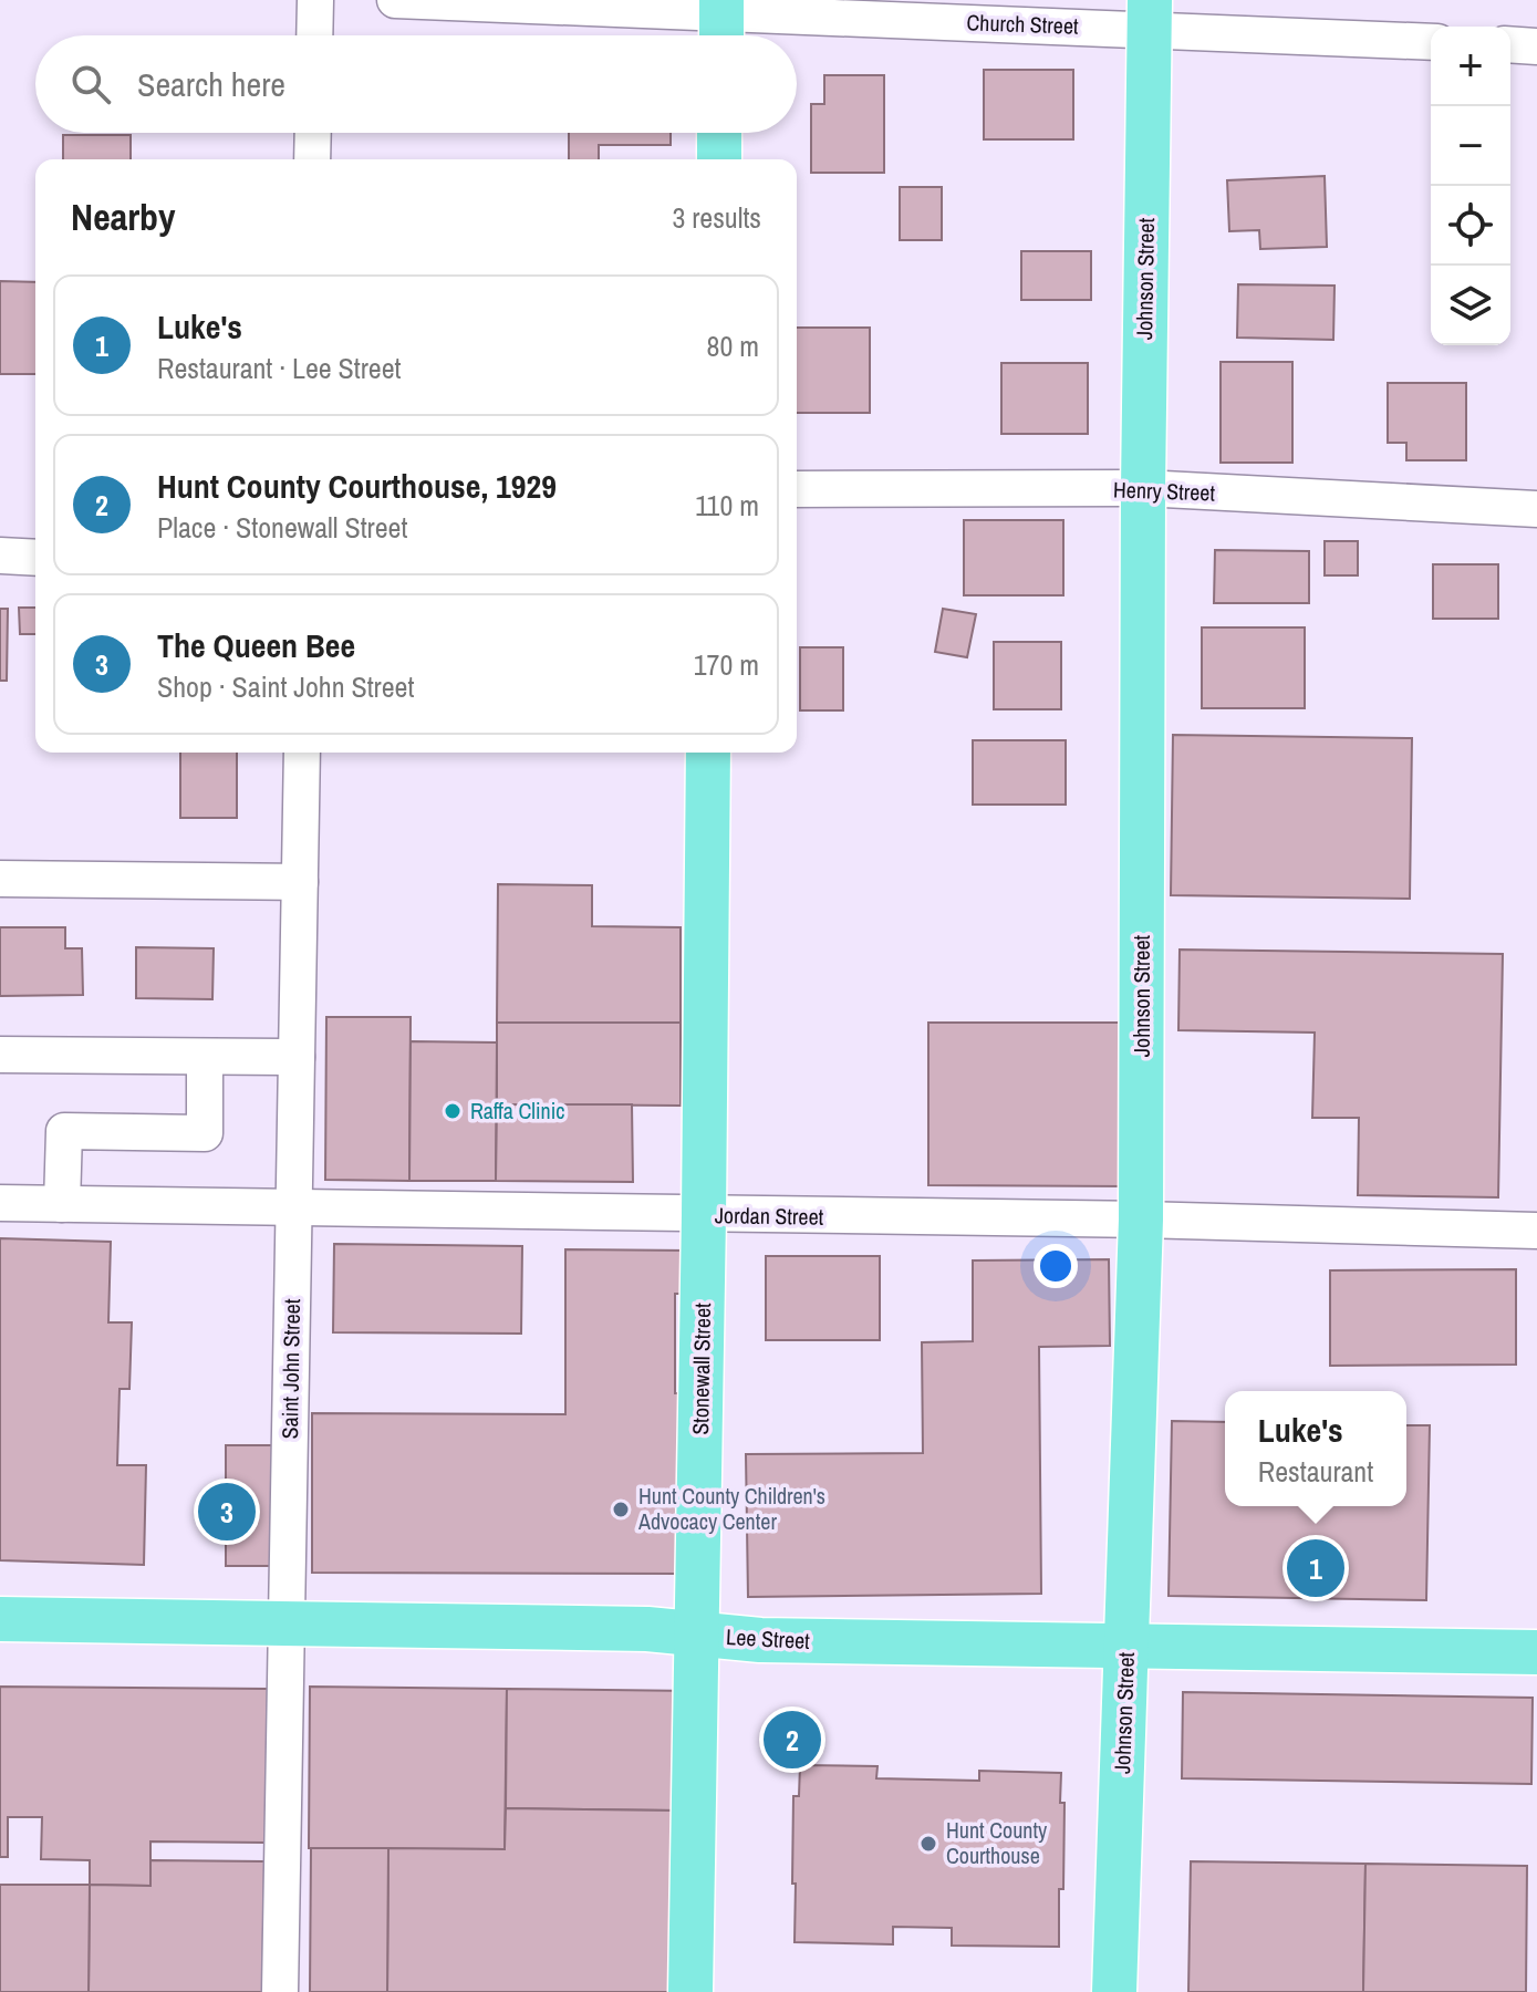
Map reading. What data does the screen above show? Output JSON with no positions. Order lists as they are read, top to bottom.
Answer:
{
  "streets": {
    "main road": ["Johnson Street", "Stonewall Street", "Lee Street"],
    "street": [
      "Church Street",
      "Henry Street",
      "Jordan Street",
      "Saint John Street"
    ]
  },
  "crossings": [
    ["Church Street", "Johnson Street"],
    ["Johnson Street", "Henry Street"],
    ["Johnson Street", "Jordan Street"],
    ["Johnson Street", "Lee Street"],
    ["Jordan Street", "Saint John Street"],
    ["Jordan Street", "Stonewall Street"],
    ["Saint John Street", "Lee Street"],
    ["Stonewall Street", "Lee Street"]
  ],
  "places": ["Raffa Clinic", "Hunt County Children's Advocacy Center", "Hunt County Courthouse"],
  "page": {
    "map_buttons": ["+", "−"],
    "search": "Search here",
    "heading": ["Nearby", "3 results"],
    "list": [
      {
        "mark": "1",
        "name": "Luke's",
        "note": "Restaurant · Lee Street",
        "value": "80 m"
      },
      {
        "mark": "2",
        "name": "Hunt County Courthouse, 1929",
        "note": "Place · Stonewall Street",
        "value": "110 m"
      },
      {
        "mark": "3",
        "name": "The Queen Bee",
        "note": "Shop · Saint John Street",
        "value": "170 m"
      }
    ],
    "popup": ["Luke's", "Restaurant"],
    "pins": ["3", "1", "2"]
  }
}
